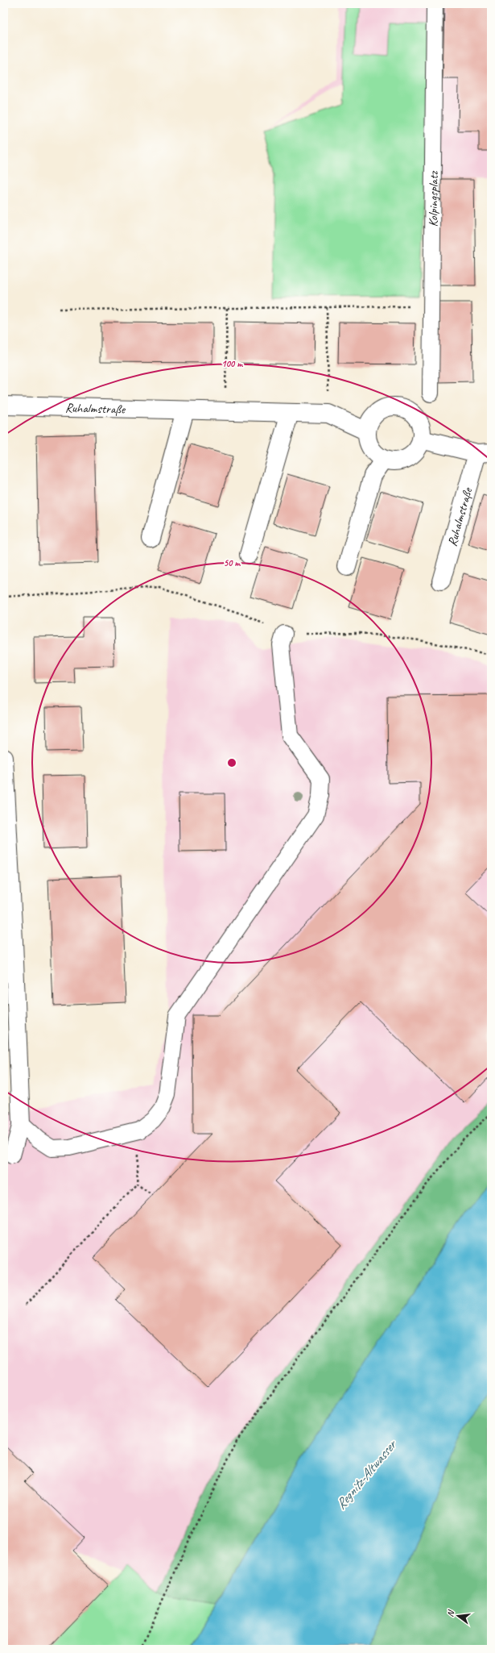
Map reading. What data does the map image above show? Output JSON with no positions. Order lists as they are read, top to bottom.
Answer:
{
  "streets": {
    "street": ["Ruhalmstraße"],
    "lane": ["Kolpingsplatz"]
  },
  "water": ["Regnitz-Altwasser"],
  "north": "left",
  "rings": ["100 m", "50 m"]
}
